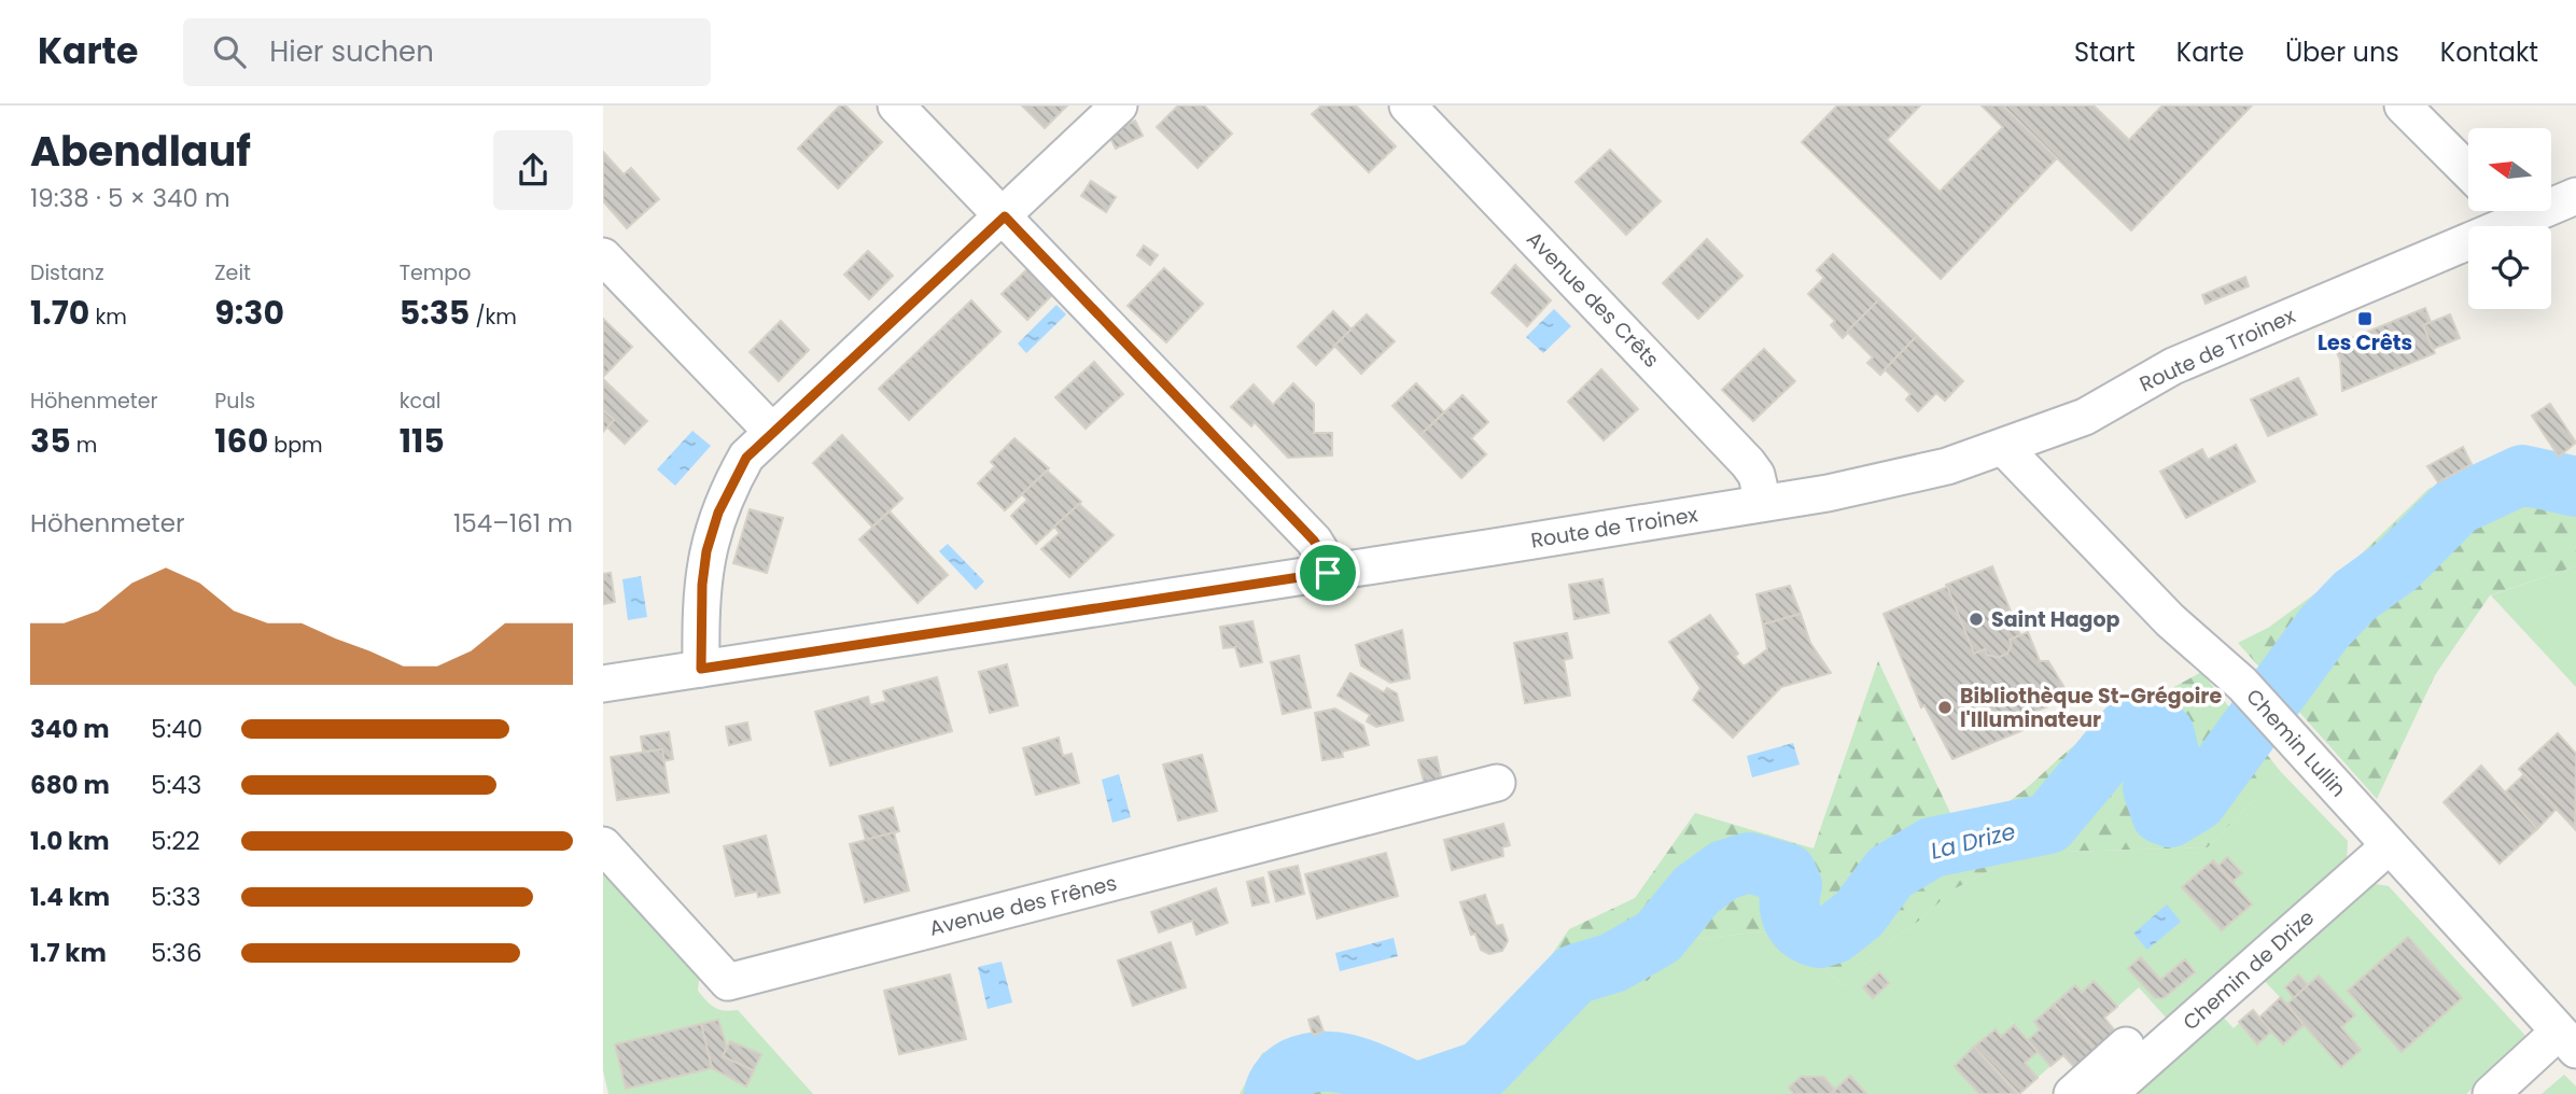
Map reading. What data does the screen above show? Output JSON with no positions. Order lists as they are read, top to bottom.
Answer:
{
  "streets": {
    "street": [
      "Avenue des Crêts",
      "Route de Troinex",
      "Chemin Lullin",
      "Avenue des Frênes",
      "Chemin de Drize"
    ]
  },
  "crossings": [
    ["Avenue des Crêts", "Route de Troinex"],
    ["Route de Troinex", "Chemin Lullin"],
    ["Chemin Lullin", "Chemin de Drize"]
  ],
  "water": ["La Drize"],
  "places": {
    "transit": ["Les Crêts"],
    "other": ["Saint Hagop", "Bibliothèque St-Grégoire l'Illuminateur"]
  },
  "north": "left",
  "page": {
    "header": "Karte",
    "search": "Hier suchen",
    "nav": [
      "Start",
      "Karte",
      "Über uns",
      "Kontakt"
    ],
    "heading": ["Abendlauf", "19:38 · 5 × 340 m"],
    "stats": [
      ["Distanz", "1.70 km"],
      ["Zeit", "9:30"],
      ["Tempo", "5:35 /km"],
      ["Höhenmeter", "35 m"],
      ["Puls", "160 bpm"],
      ["kcal", "115"]
    ],
    "chart": ["Höhenmeter", "154–161 m"],
    "list": [
      {
        "name": "340 m",
        "note": "5:40"
      },
      {
        "name": "680 m",
        "note": "5:43"
      },
      {
        "name": "1.0 km",
        "note": "5:22"
      },
      {
        "name": "1.4 km",
        "note": "5:33"
      },
      {
        "name": "1.7 km",
        "note": "5:36"
      }
    ]
  }
}
